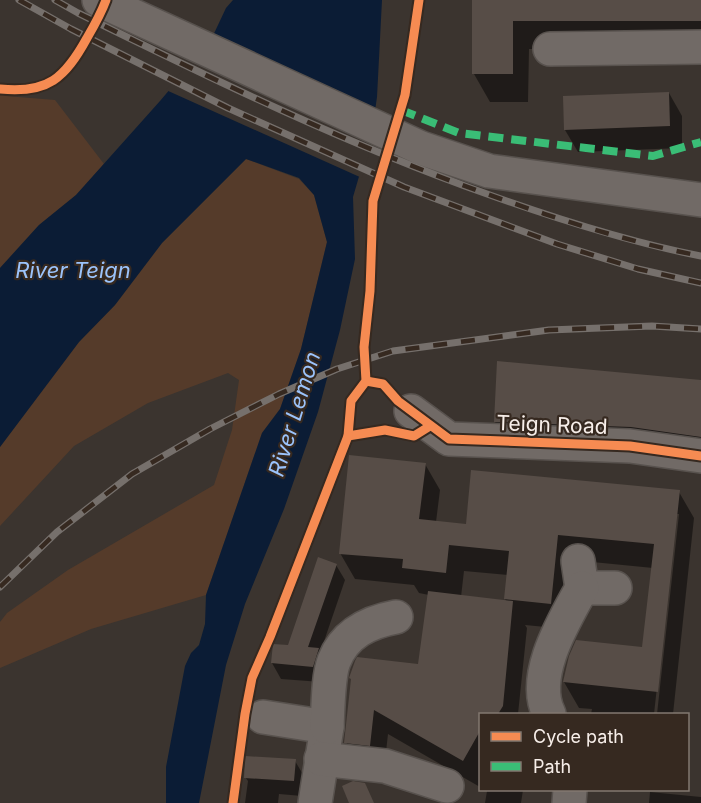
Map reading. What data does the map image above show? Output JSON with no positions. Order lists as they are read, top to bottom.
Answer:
{
  "streets": {
    "street": ["Teign Road"]
  },
  "water": ["River Teign", "River Lemon"],
  "legend": ["Cycle path", "Path"]
}
